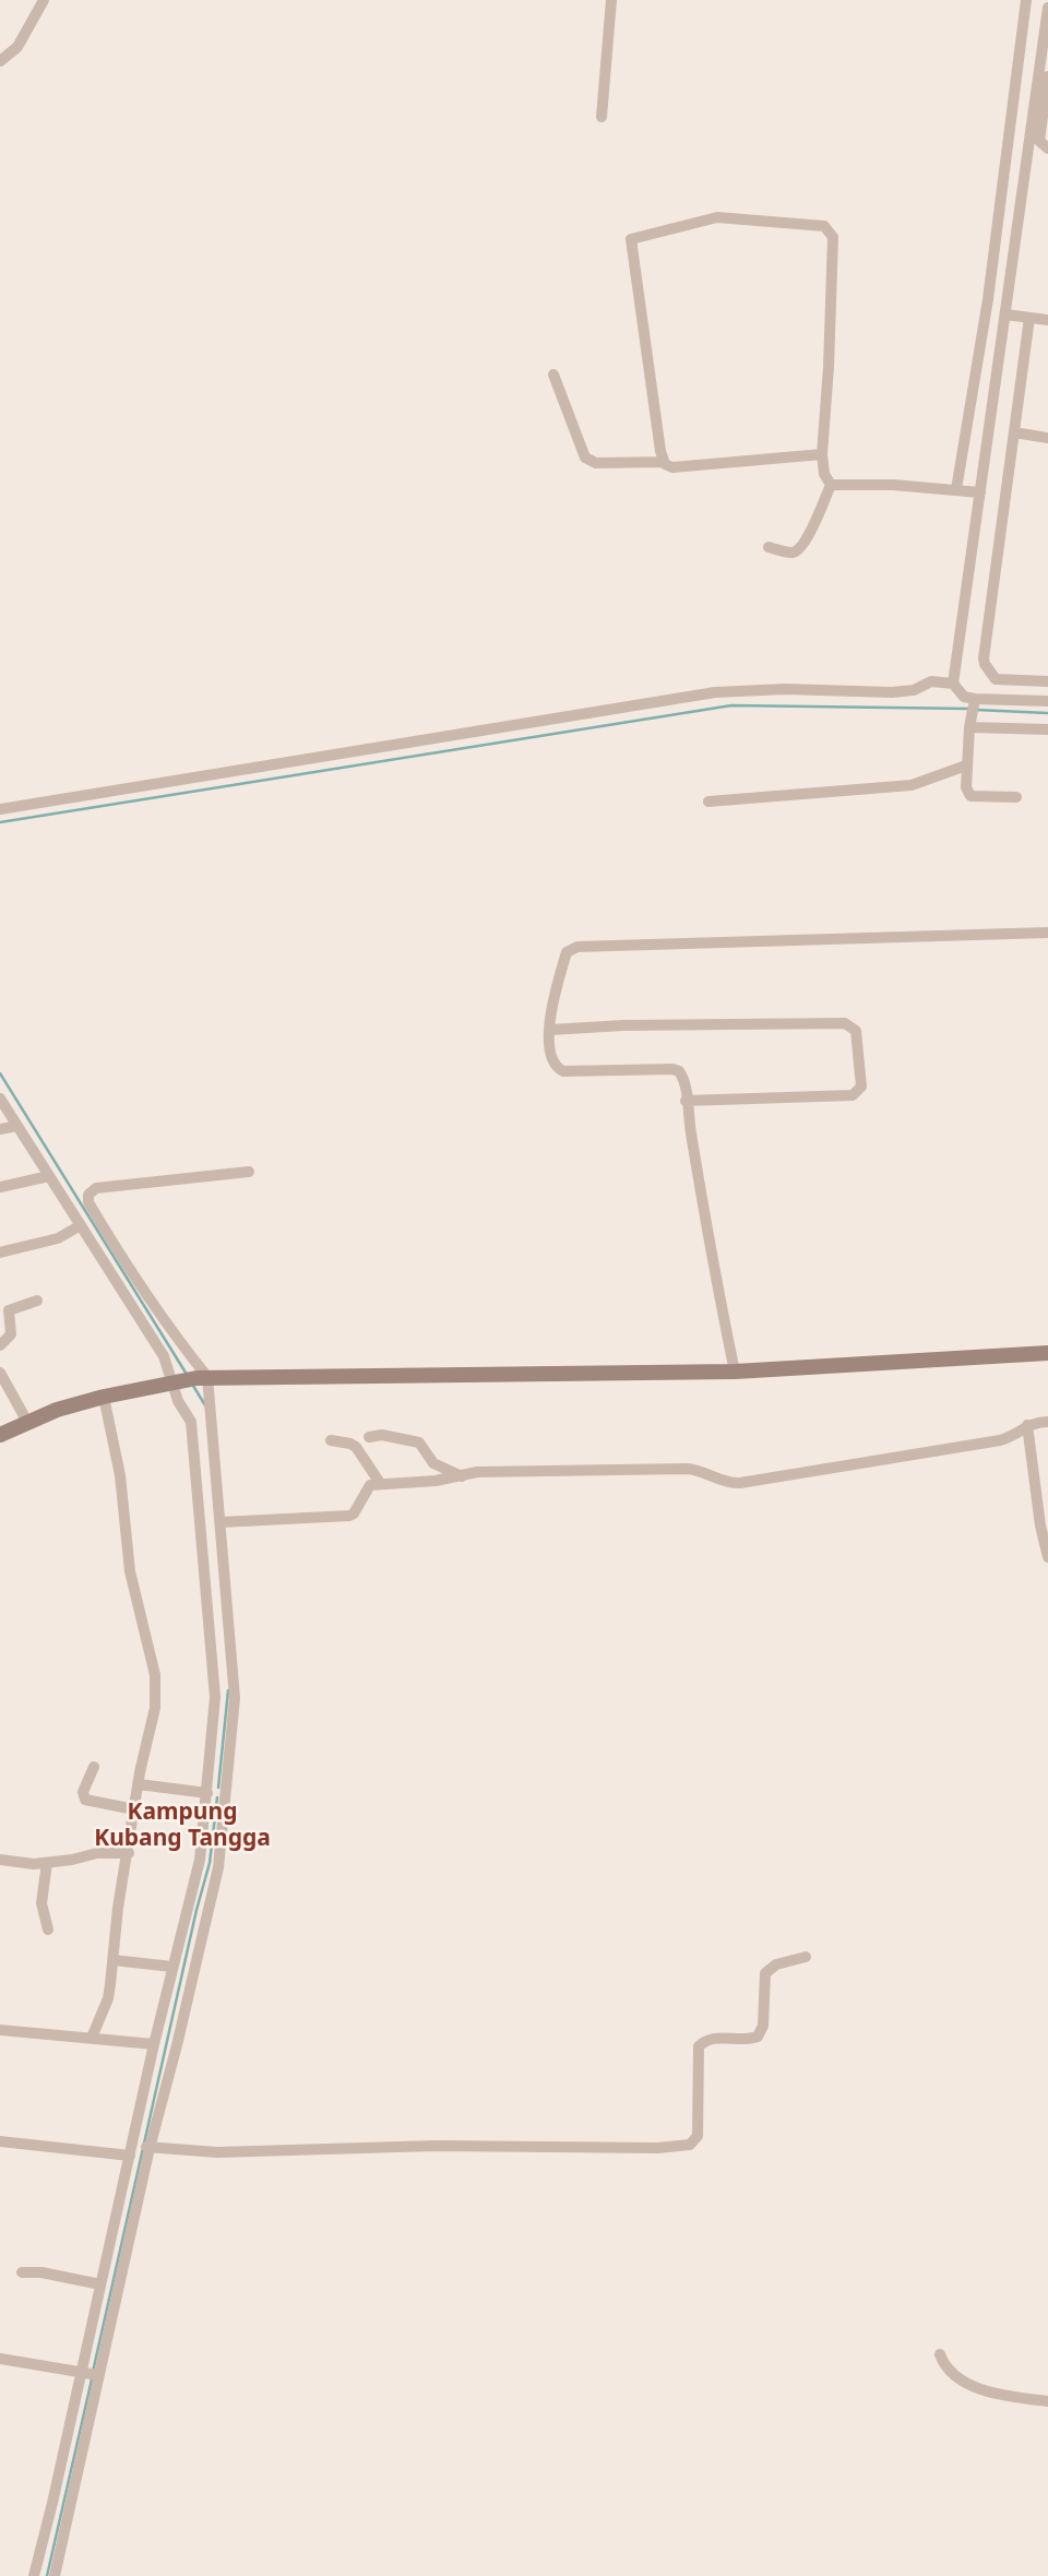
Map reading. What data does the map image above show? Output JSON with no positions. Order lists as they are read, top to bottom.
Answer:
{
  "districts": ["Kampung Kubang Tangga"]
}
